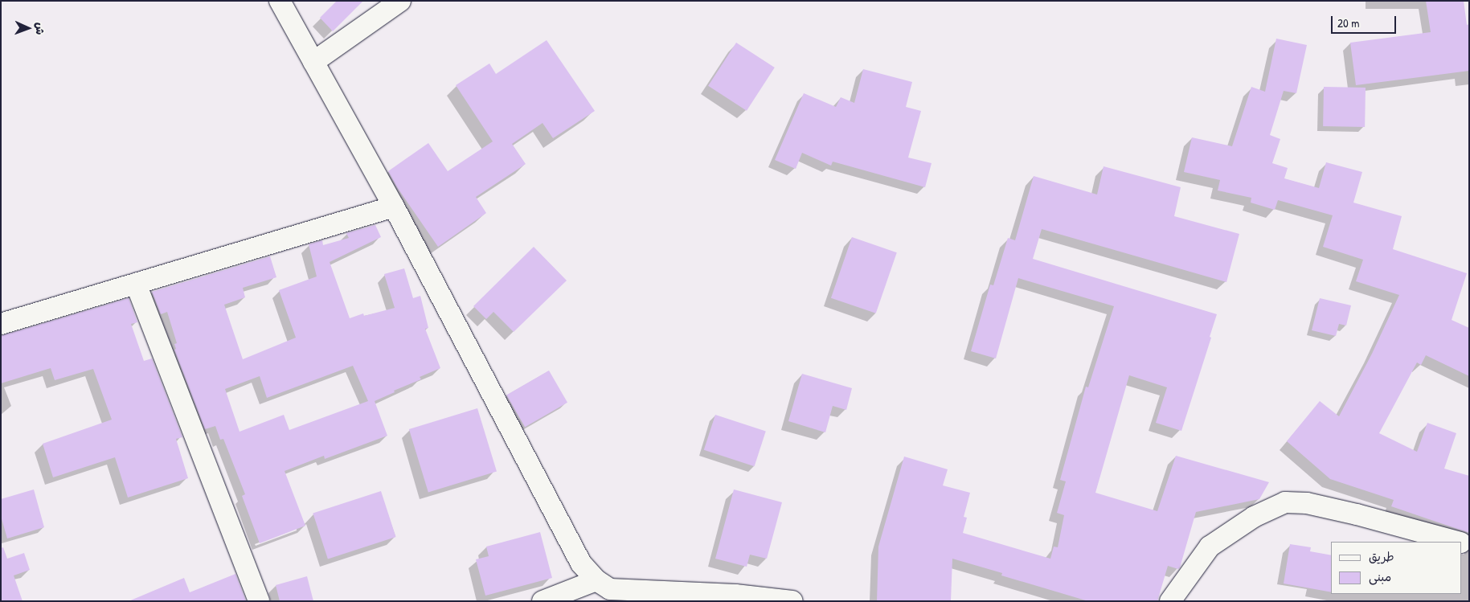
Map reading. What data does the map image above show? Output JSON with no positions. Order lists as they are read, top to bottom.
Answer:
{
  "legend": ["طريق", "مبنى"],
  "scale_bar": "20 m",
  "north": "right"
}
